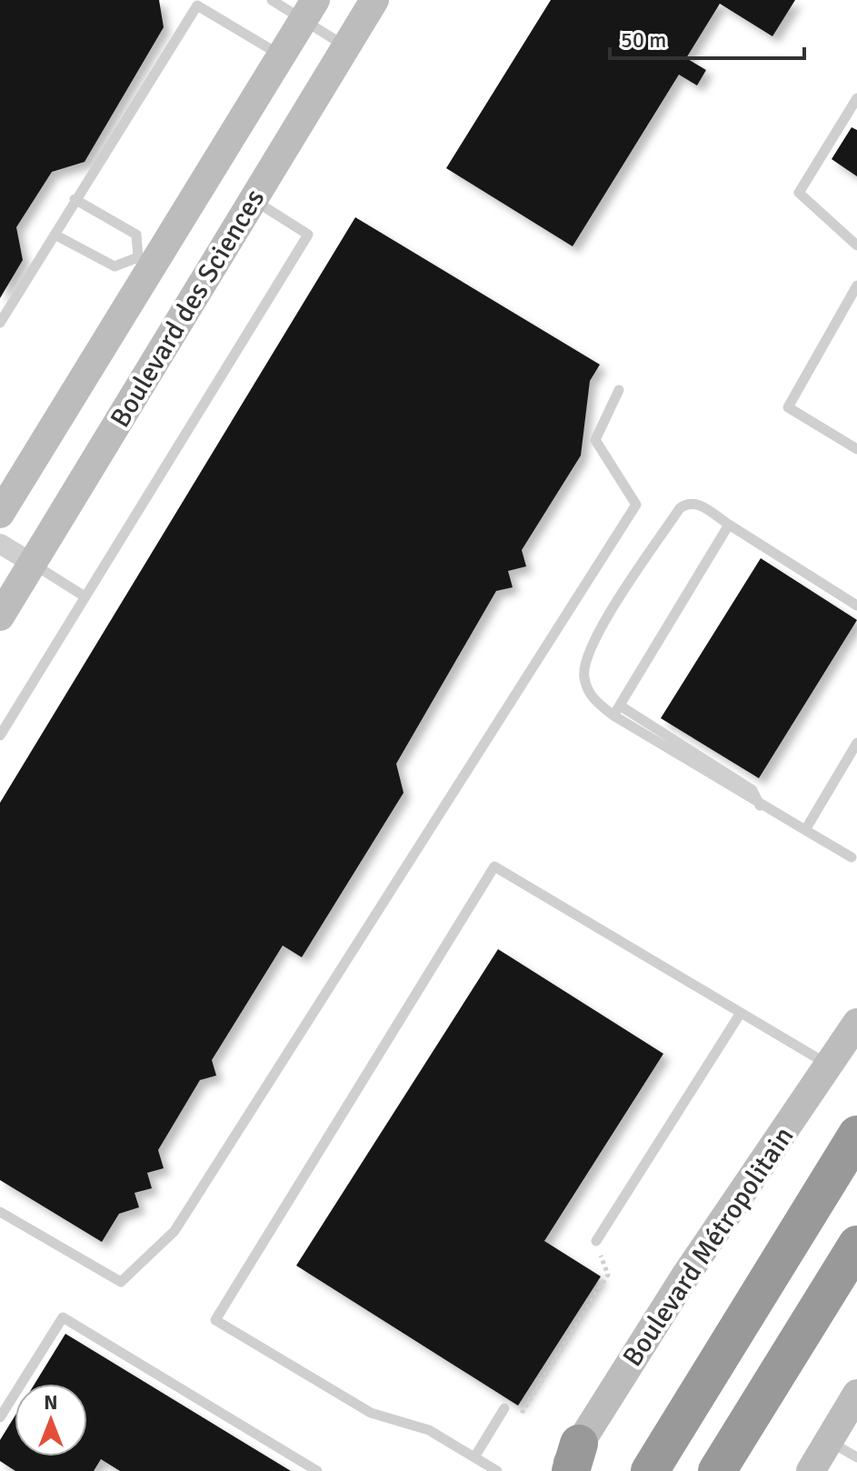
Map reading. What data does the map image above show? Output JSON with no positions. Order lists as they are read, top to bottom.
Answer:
{
  "streets": {
    "street": ["Boulevard des Sciences", "Boulevard Métropolitain"]
  },
  "scale_bar": "50 m",
  "north": "top"
}
